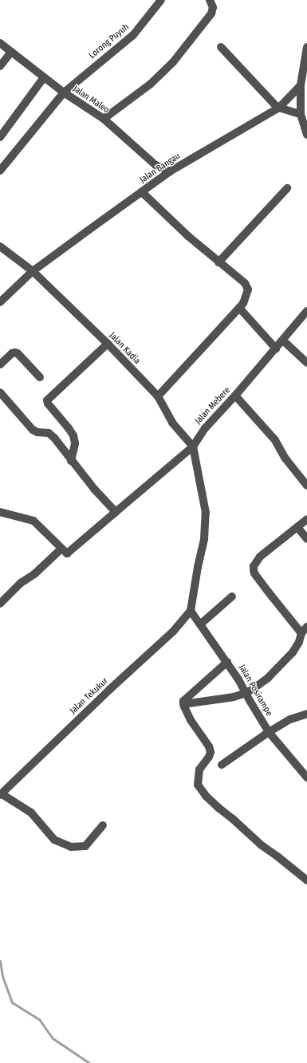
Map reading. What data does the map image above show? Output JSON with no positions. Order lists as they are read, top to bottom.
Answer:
{
  "streets": {
    "street": [
      "Lorong Puyuh",
      "Jalan Maleo",
      "Jalan Bangau",
      "Jalan Kadia",
      "Jalan Mebere",
      "Jalan Posirampe",
      "Jalan Tekukur"
    ]
  },
  "crossings": [
    ["Lorong Puyuh", "Jalan Maleo"],
    ["Jalan Maleo", "Jalan Bangau"],
    ["Jalan Bangau", "Jalan Kadia"],
    ["Jalan Kadia", "Jalan Mebere"],
    ["Jalan Posirampe", "Jalan Tekukur"]
  ]
}
